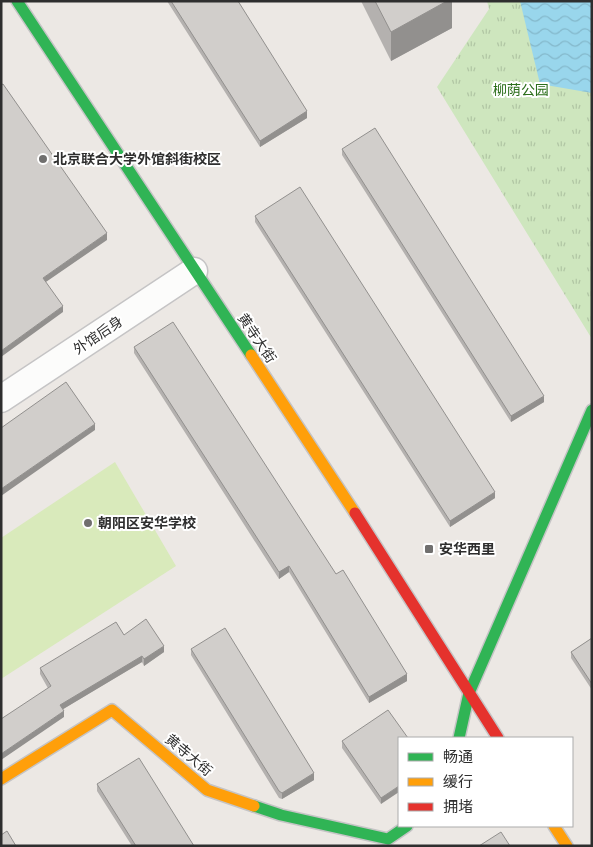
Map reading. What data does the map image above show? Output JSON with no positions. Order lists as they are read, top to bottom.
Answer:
{
  "streets": {
    "street": ["外馆后身", "黄寺大街"]
  },
  "crossings": [
    ["外馆后身", "黄寺大街"]
  ],
  "parks": ["柳荫公园"],
  "places": {
    "other": ["北京联合大学外馆斜街校区", "朝阳区安华学校"],
    "transit": ["安华西里"]
  },
  "legend": ["畅通", "缓行", "拥堵"]
}
